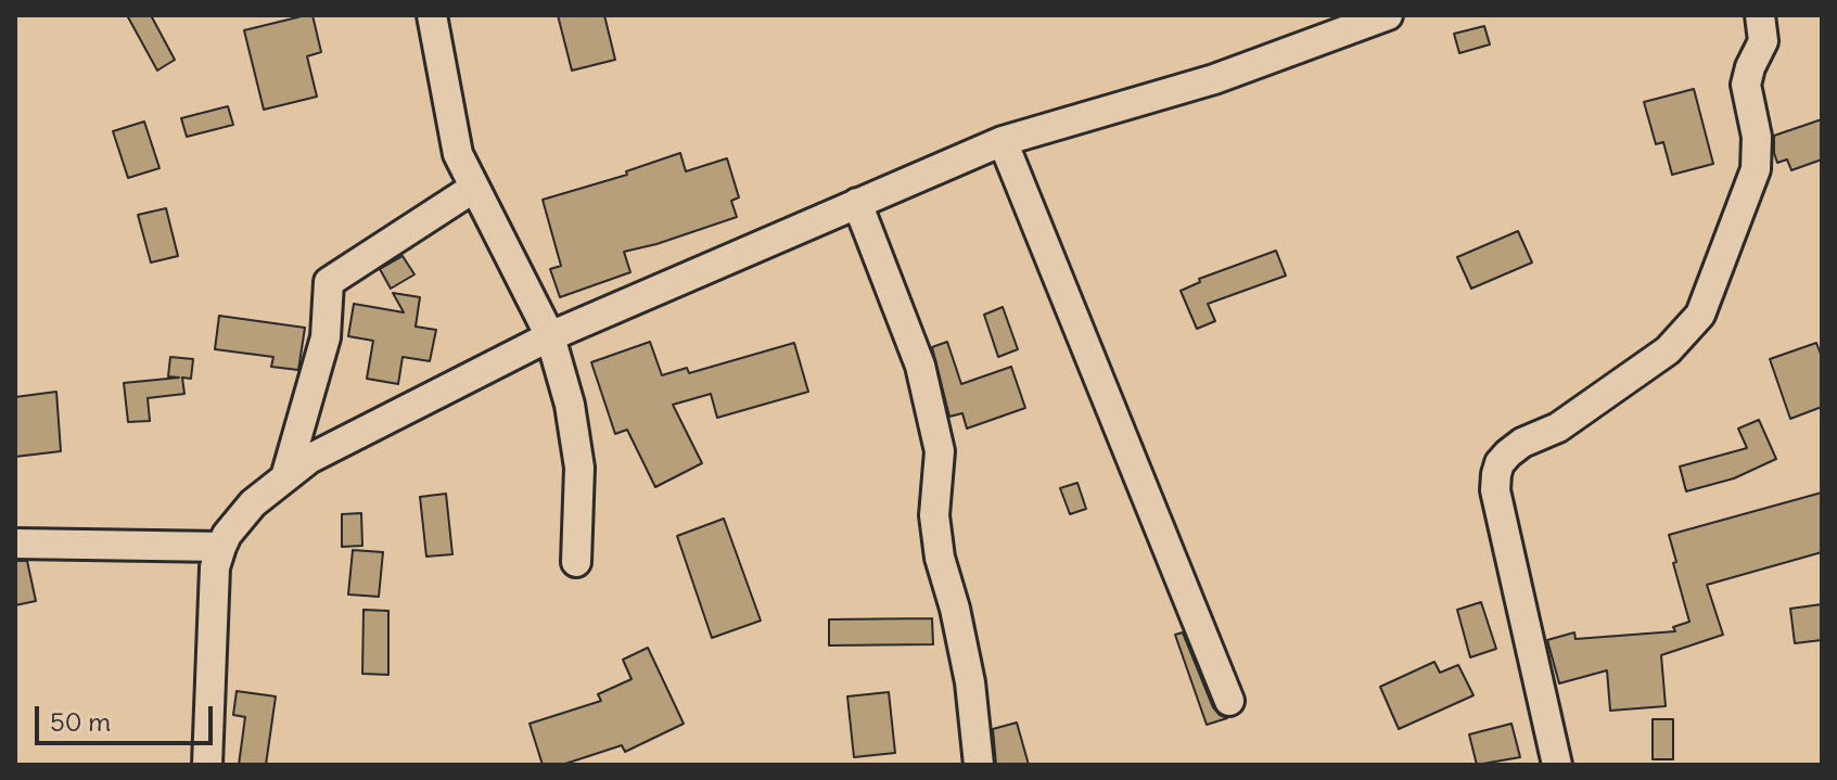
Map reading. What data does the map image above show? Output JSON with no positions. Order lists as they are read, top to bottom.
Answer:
{
  "scale_bar": "50 m"
}
